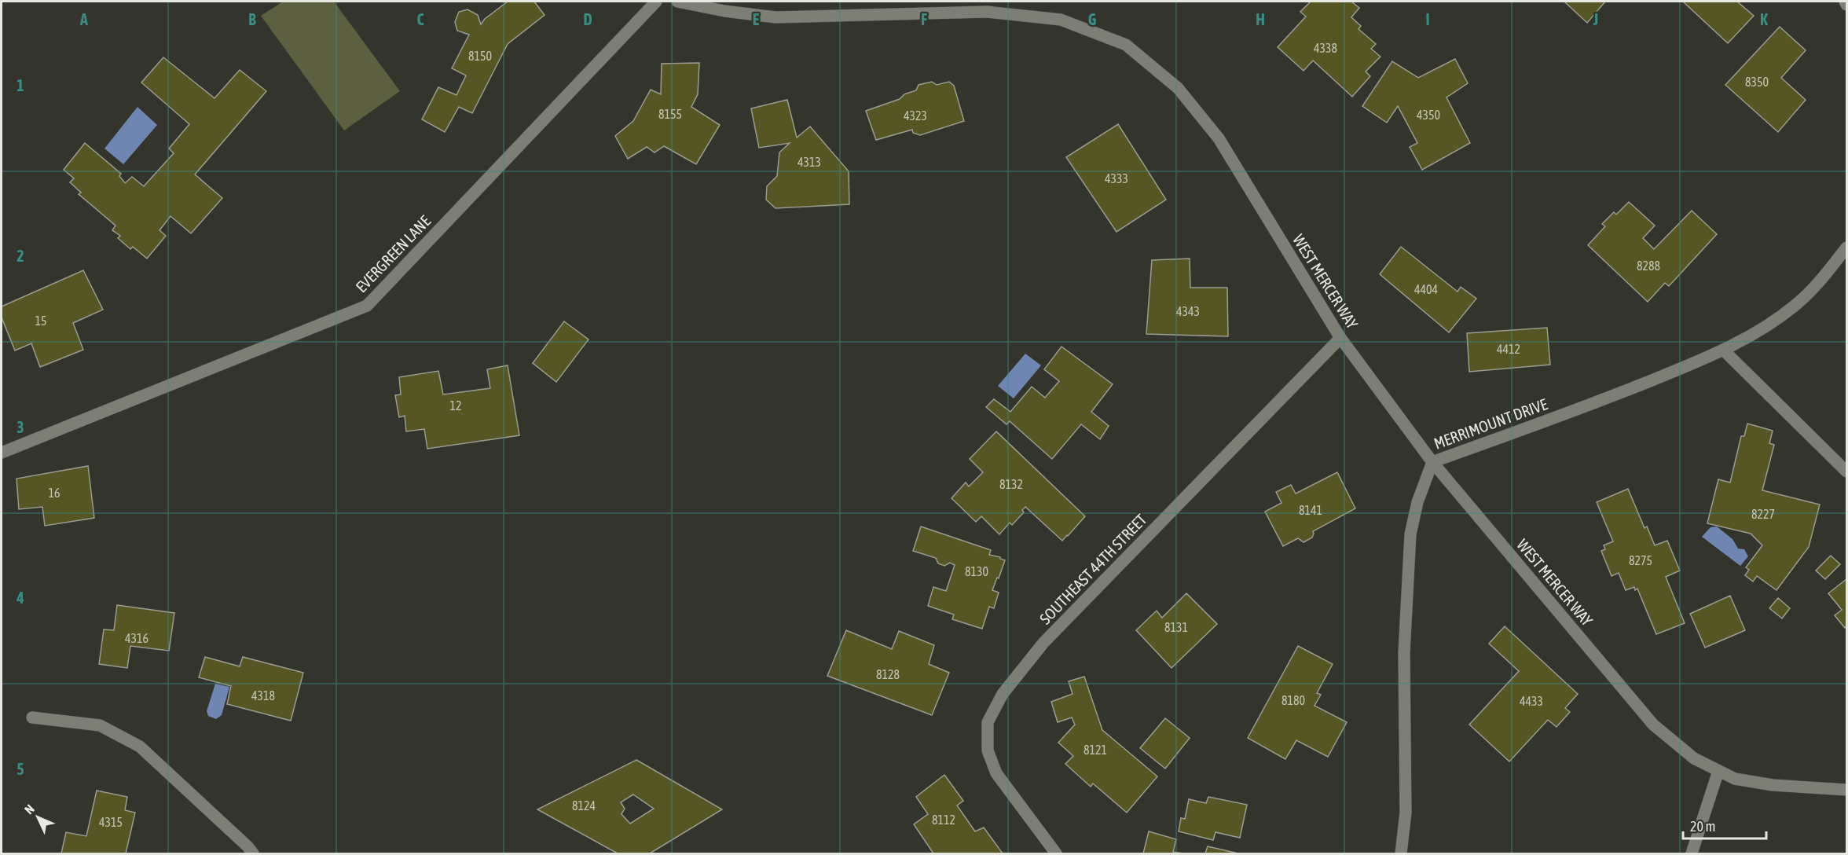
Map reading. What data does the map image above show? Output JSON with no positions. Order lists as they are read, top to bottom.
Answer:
{
  "streets": {
    "street": [
      "EVERGREEN LANE",
      "WEST MERCER WAY",
      "MERRIMOUNT DRIVE",
      "SOUTHEAST 44TH STREET"
    ]
  },
  "crossings": [
    ["WEST MERCER WAY", "MERRIMOUNT DRIVE"],
    ["WEST MERCER WAY", "SOUTHEAST 44TH STREET"]
  ],
  "house_numbers": [
    "4338",
    "8150",
    "8350",
    "8155",
    "4350",
    "4323",
    "4313",
    "4333",
    "8288",
    "4404",
    "4343",
    "15",
    "4412",
    "12",
    "8132",
    "16",
    "8141",
    "8227",
    "8275",
    "8130",
    "8131",
    "4316",
    "8128",
    "4318",
    "8180",
    "4433",
    "8121",
    "8124",
    "8112",
    "4315"
  ],
  "scale_bar": "20 m",
  "north": "top left",
  "grid": {
    "columns": [
      "A",
      "B",
      "C",
      "D",
      "E",
      "F",
      "G",
      "H",
      "I",
      "J",
      "K"
    ],
    "rows": [
      "1",
      "2",
      "3",
      "4",
      "5"
    ]
  }
}
